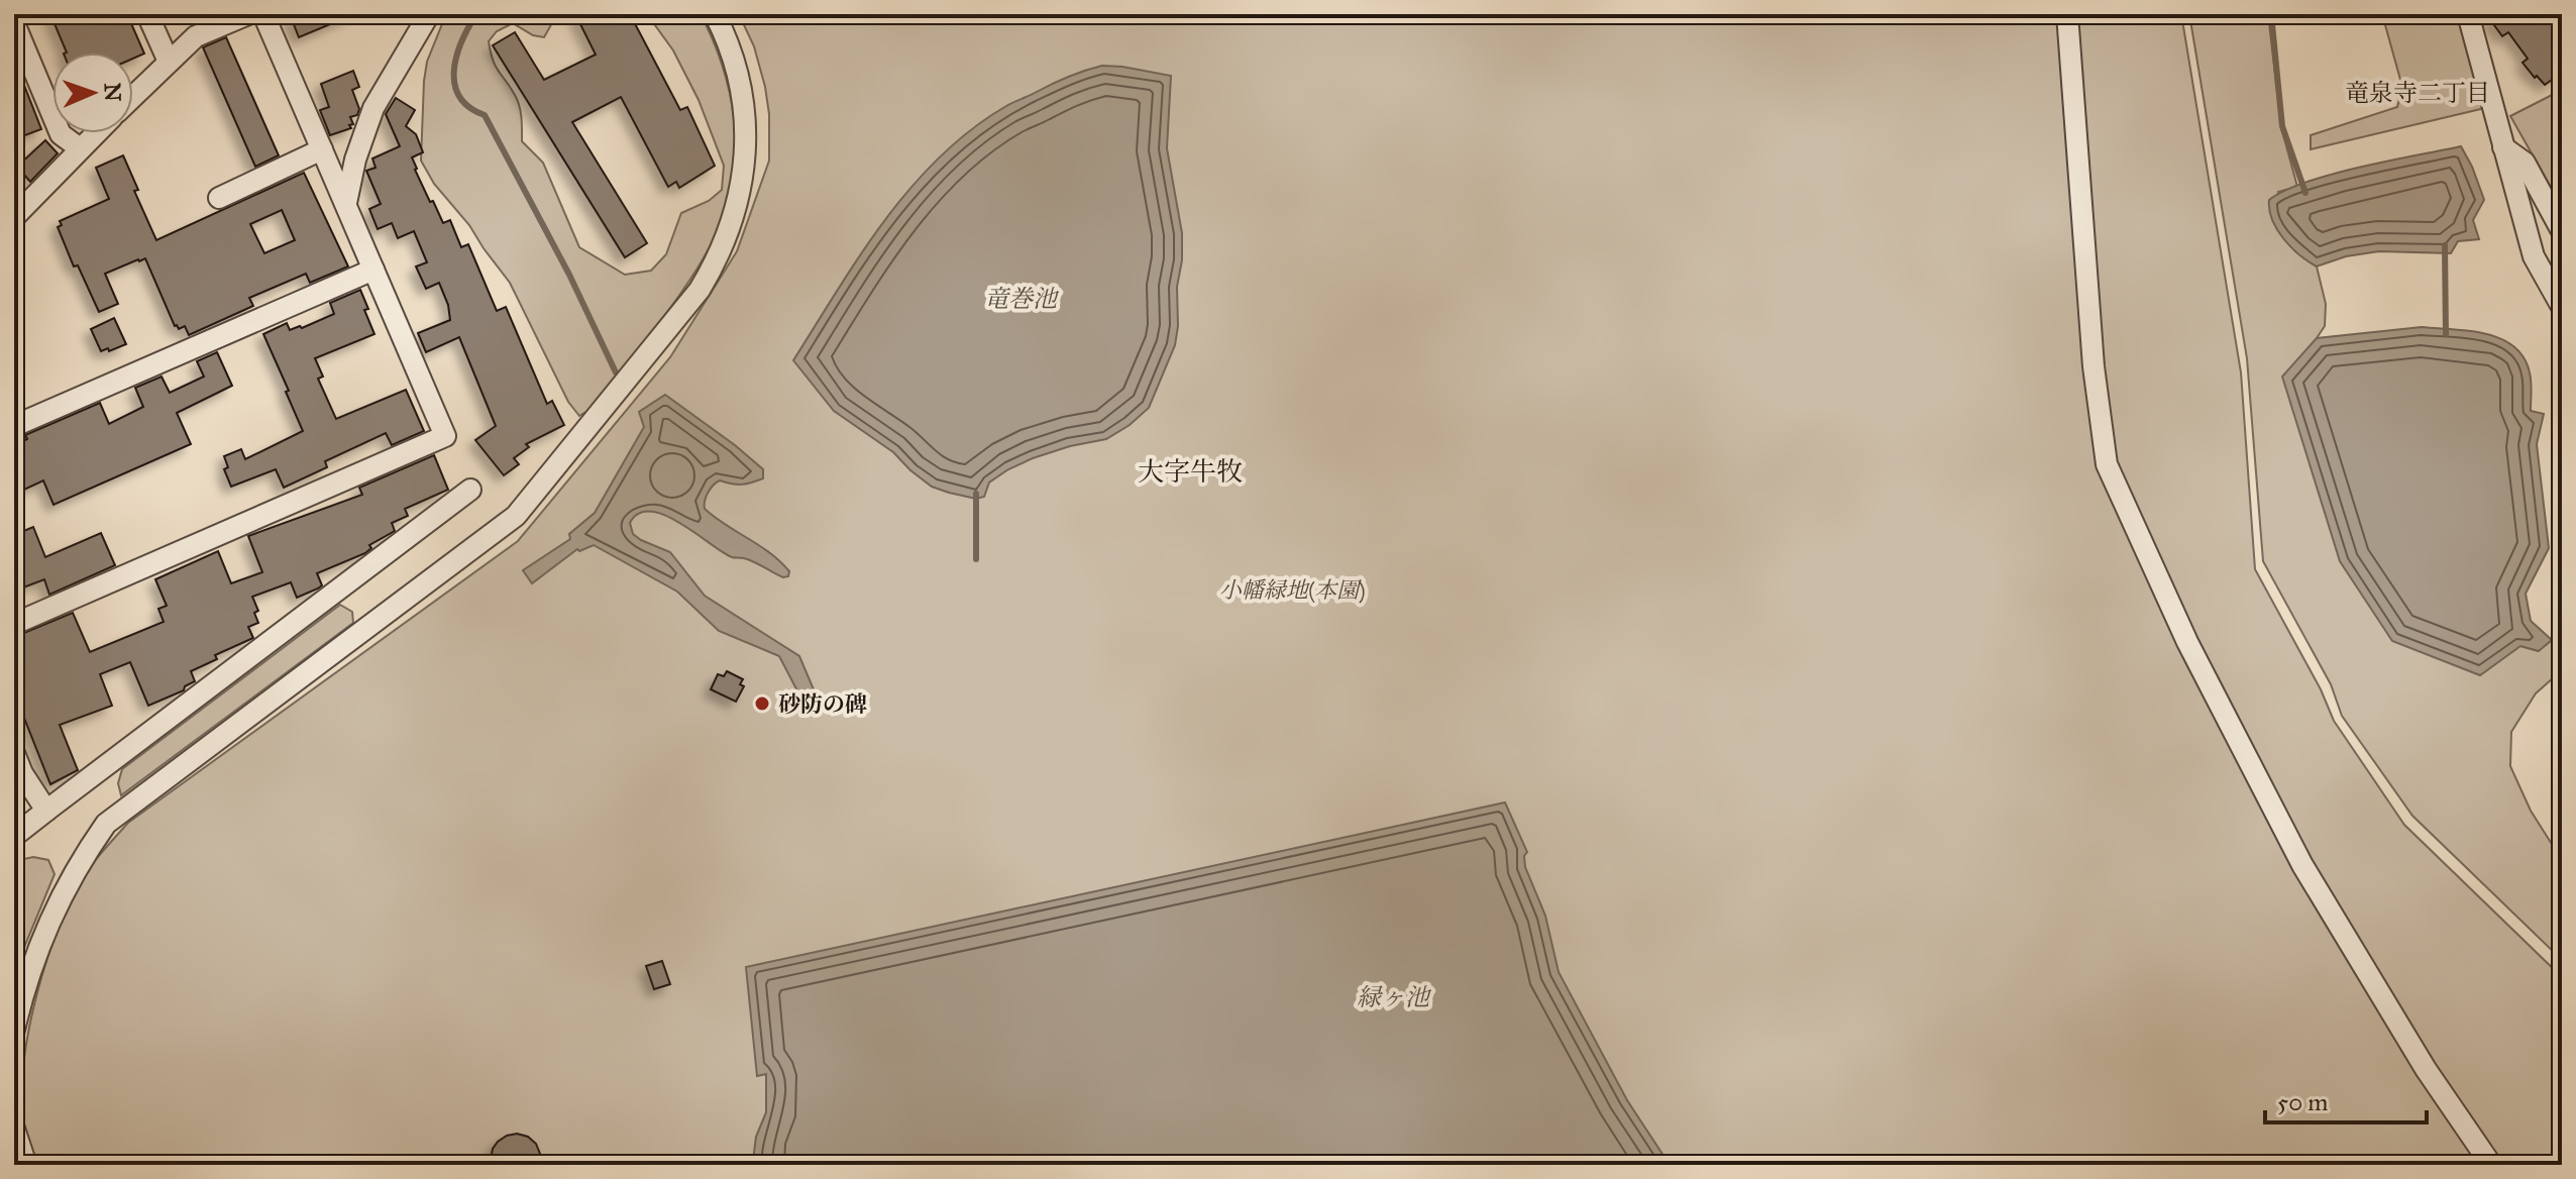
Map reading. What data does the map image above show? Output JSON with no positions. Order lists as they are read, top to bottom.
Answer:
{
  "districts": ["竜泉寺二丁目", "大字牛牧"],
  "water": ["竜巻池", "緑ヶ池"],
  "parks": ["小幡緑地(本園)"],
  "places": ["砂防の碑"],
  "scale_bar": "50 m",
  "north": "right"
}
